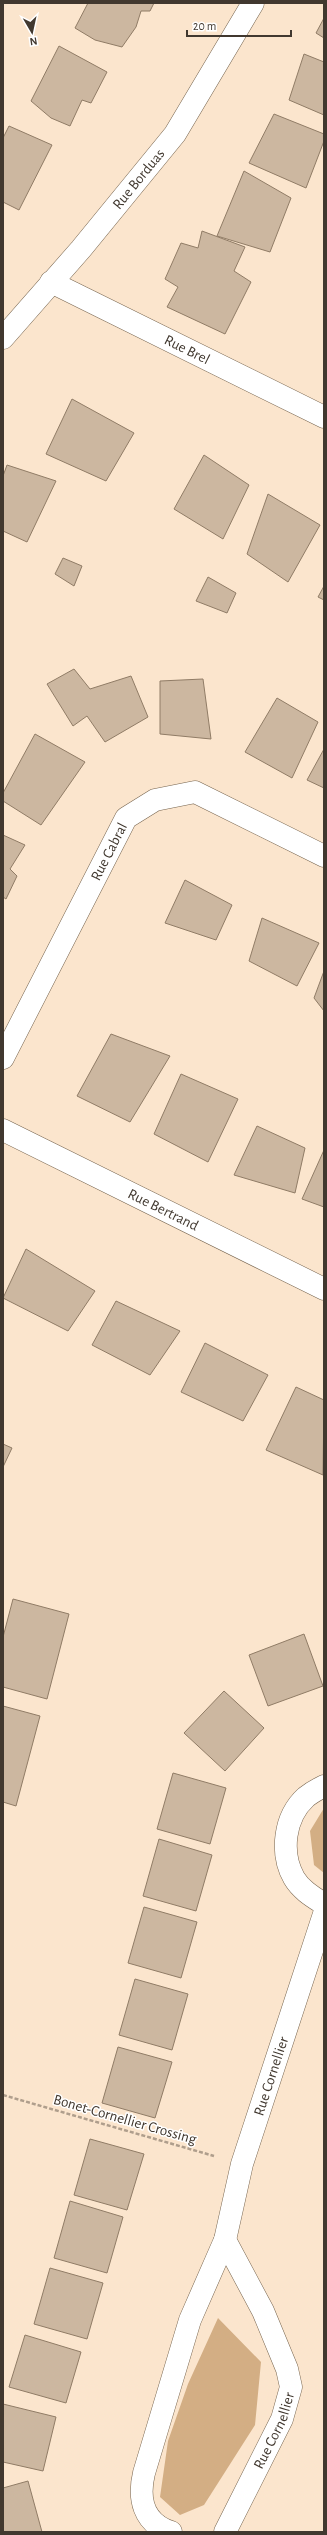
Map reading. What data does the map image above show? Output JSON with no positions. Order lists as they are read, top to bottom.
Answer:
{
  "streets": {
    "street": [
      "Rue Borduas",
      "Rue Brel",
      "Rue Cabral",
      "Rue Bertrand",
      "Rue Cornellier"
    ],
    "path": ["Bonet-Cornellier Crossing"]
  },
  "crossings": [
    ["Rue Borduas", "Rue Brel"],
    ["Rue Cornellier", "Bonet-Cornellier Crossing"]
  ],
  "scale_bar": "20 m",
  "north": "bottom"
}
